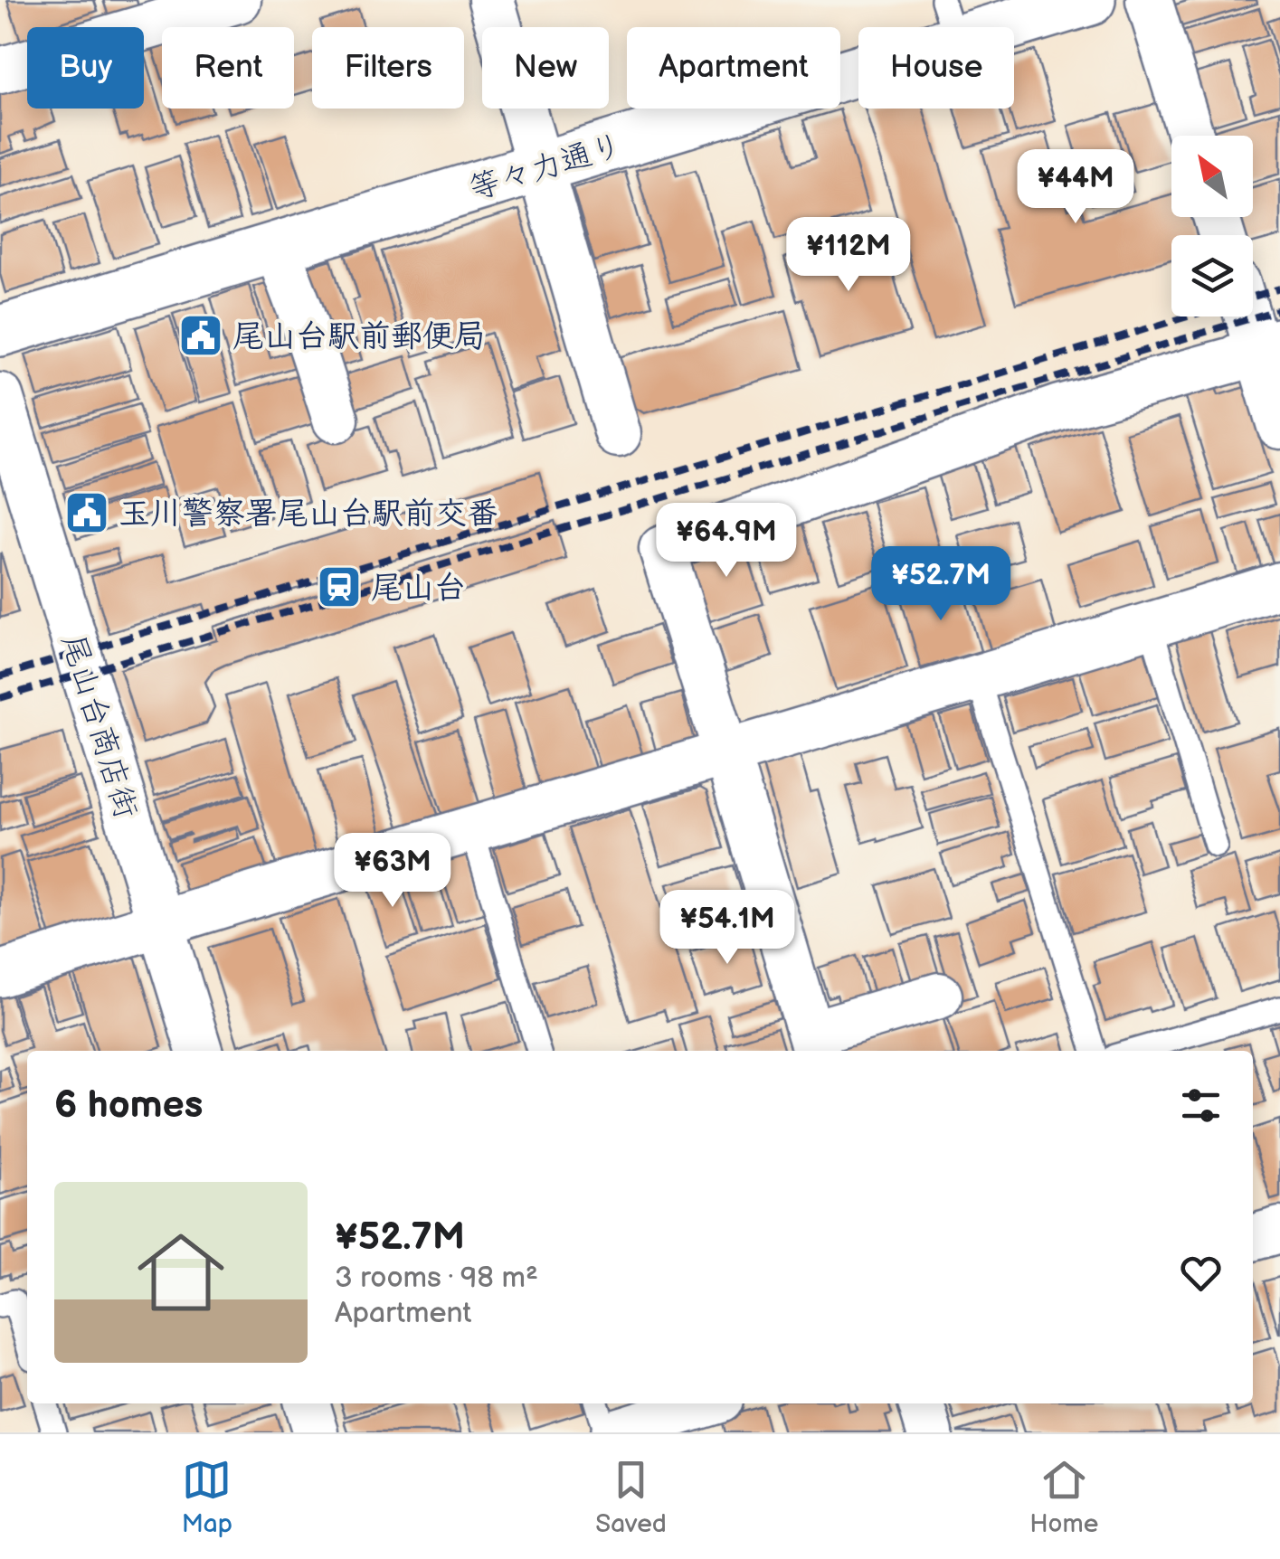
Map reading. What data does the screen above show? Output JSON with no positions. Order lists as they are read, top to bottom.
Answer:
{
  "streets": {
    "street": ["等々力通り", "尾山台商店街"]
  },
  "places": {
    "public building": ["尾山台駅前郵便局", "玉川警察署尾山台駅前交番"],
    "station": ["尾山台"]
  },
  "north": "top left",
  "page": {
    "chip": [
      "Buy",
      "Rent",
      "Filters",
      "New",
      "Apartment",
      "House"
    ],
    "price": [
      "¥44M",
      "¥112M",
      "¥64.9M",
      "¥52.7M",
      "¥63M",
      "¥54.1M"
    ],
    "heading": "6 homes",
    "list": [
      {
        "name": "¥52.7M",
        "note": "3 rooms · 98 m² · Apartment"
      }
    ],
    "tabs": ["Map", "Saved", "Home"]
  }
}
